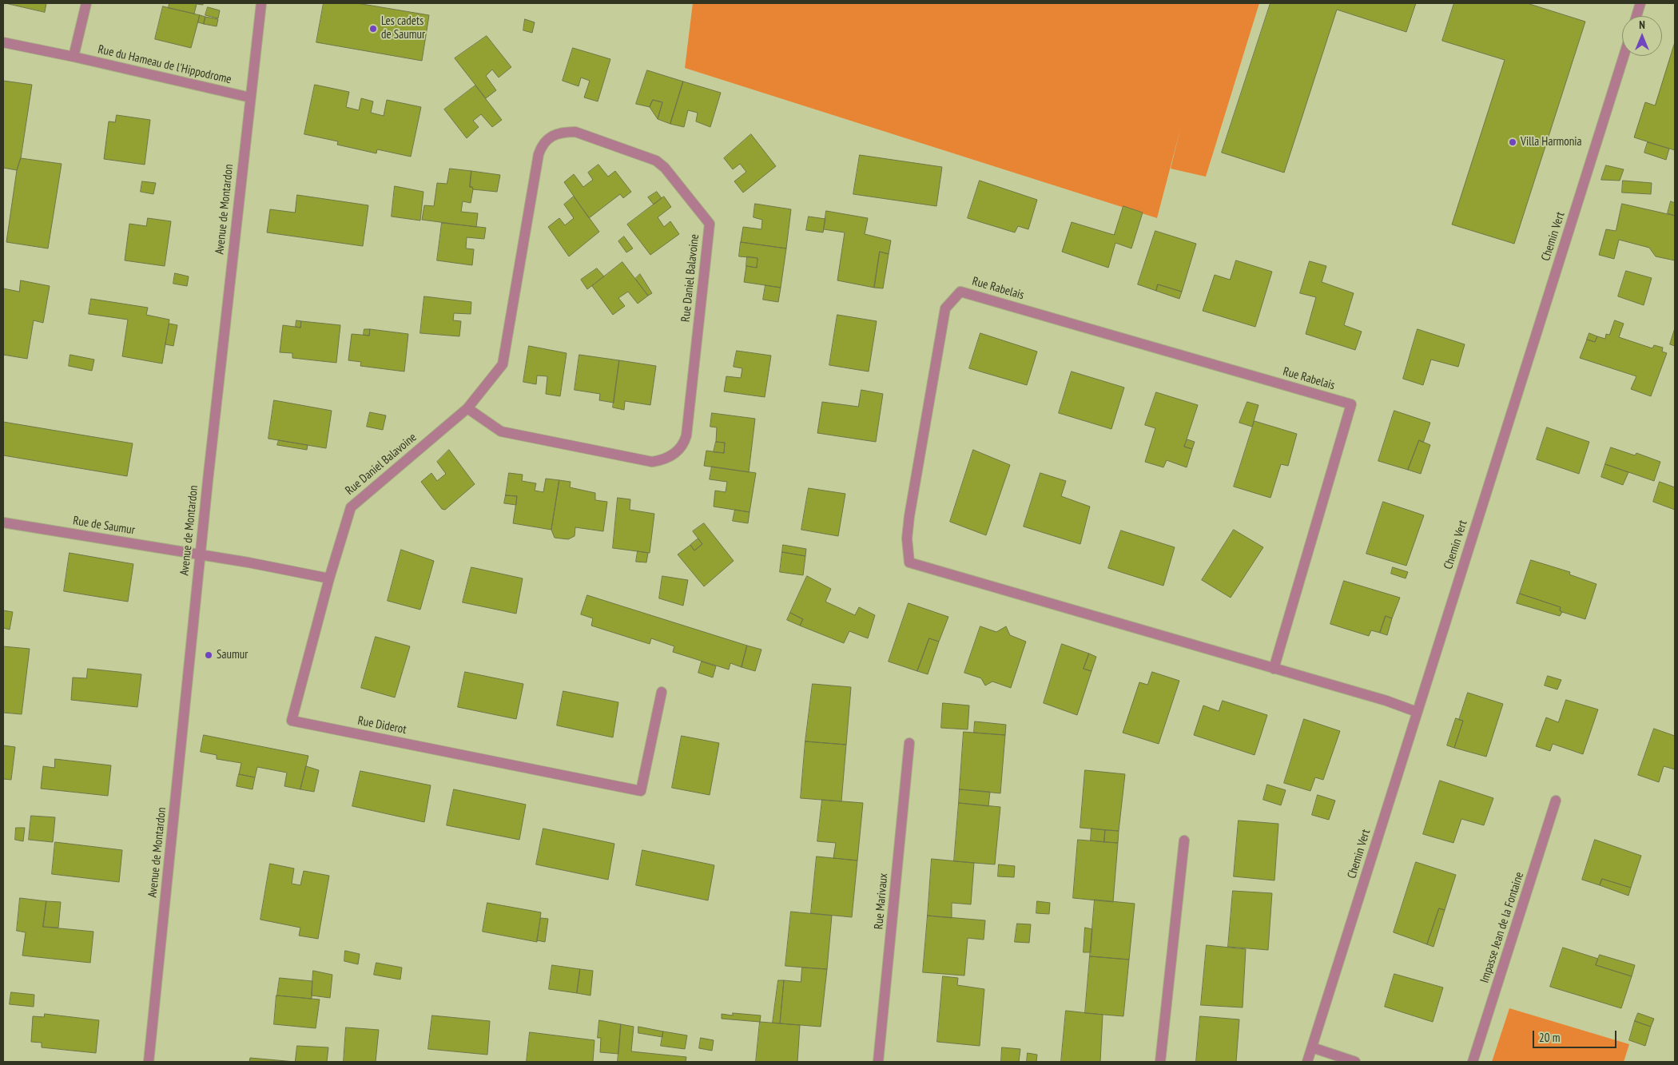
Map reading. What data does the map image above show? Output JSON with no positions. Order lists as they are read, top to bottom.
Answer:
{
  "streets": {
    "street": [
      "Rue du Hameau de l'Hippodrome",
      "Avenue de Montardon",
      "Chemin Vert",
      "Rue Daniel Balavoine",
      "Rue Rabelais",
      "Rue de Saumur",
      "Rue Diderot",
      "Rue Marivaux",
      "Impasse Jean de la Fontaine"
    ]
  },
  "crossings": [
    ["Rue du Hameau de l'Hippodrome", "Avenue de Montardon"],
    ["Avenue de Montardon", "Rue de Saumur"],
    ["Chemin Vert", "Rue Rabelais"],
    ["Rue Daniel Balavoine", "Rue Diderot"]
  ],
  "places": ["Les cadets de Saumur", "Villa Harmonia", "Saumur"],
  "scale_bar": "20 m",
  "north": "top"
}
